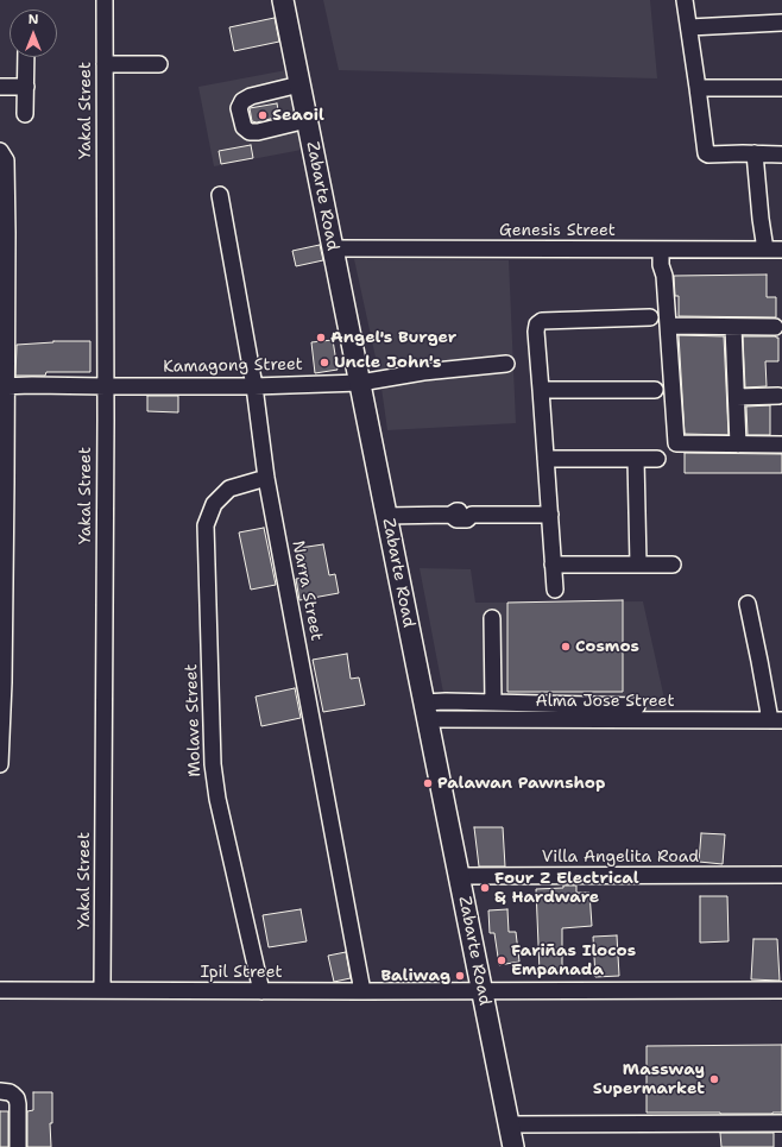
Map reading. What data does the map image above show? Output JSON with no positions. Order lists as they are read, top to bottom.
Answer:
{
  "streets": {
    "main road": ["Zabarte Road"],
    "street": [
      "Yakal Street",
      "Genesis Street",
      "Kamagong Street",
      "Narra Street",
      "Alma Jose Street",
      "Molave Street",
      "Villa Angelita Road",
      "Ipil Street"
    ]
  },
  "crossings": [
    ["Yakal Street", "Kamagong Street"],
    ["Yakal Street", "Ipil Street"],
    ["Zabarte Road", "Genesis Street"],
    ["Zabarte Road", "Kamagong Street"],
    ["Zabarte Road", "Alma Jose Street"],
    ["Zabarte Road", "Villa Angelita Road"],
    ["Zabarte Road", "Ipil Street"],
    ["Kamagong Street", "Narra Street"],
    ["Narra Street", "Molave Street"],
    ["Narra Street", "Ipil Street"],
    ["Molave Street", "Ipil Street"]
  ],
  "places": [
    "Seaoil",
    "Angel's Burger",
    "Uncle John's",
    "Cosmos",
    "Palawan Pawnshop",
    "Four Z Electrical & Hardware",
    "Fariñas Ilocos Empanada",
    "Baliwag",
    "Massway Supermarket"
  ],
  "north": "top"
}
